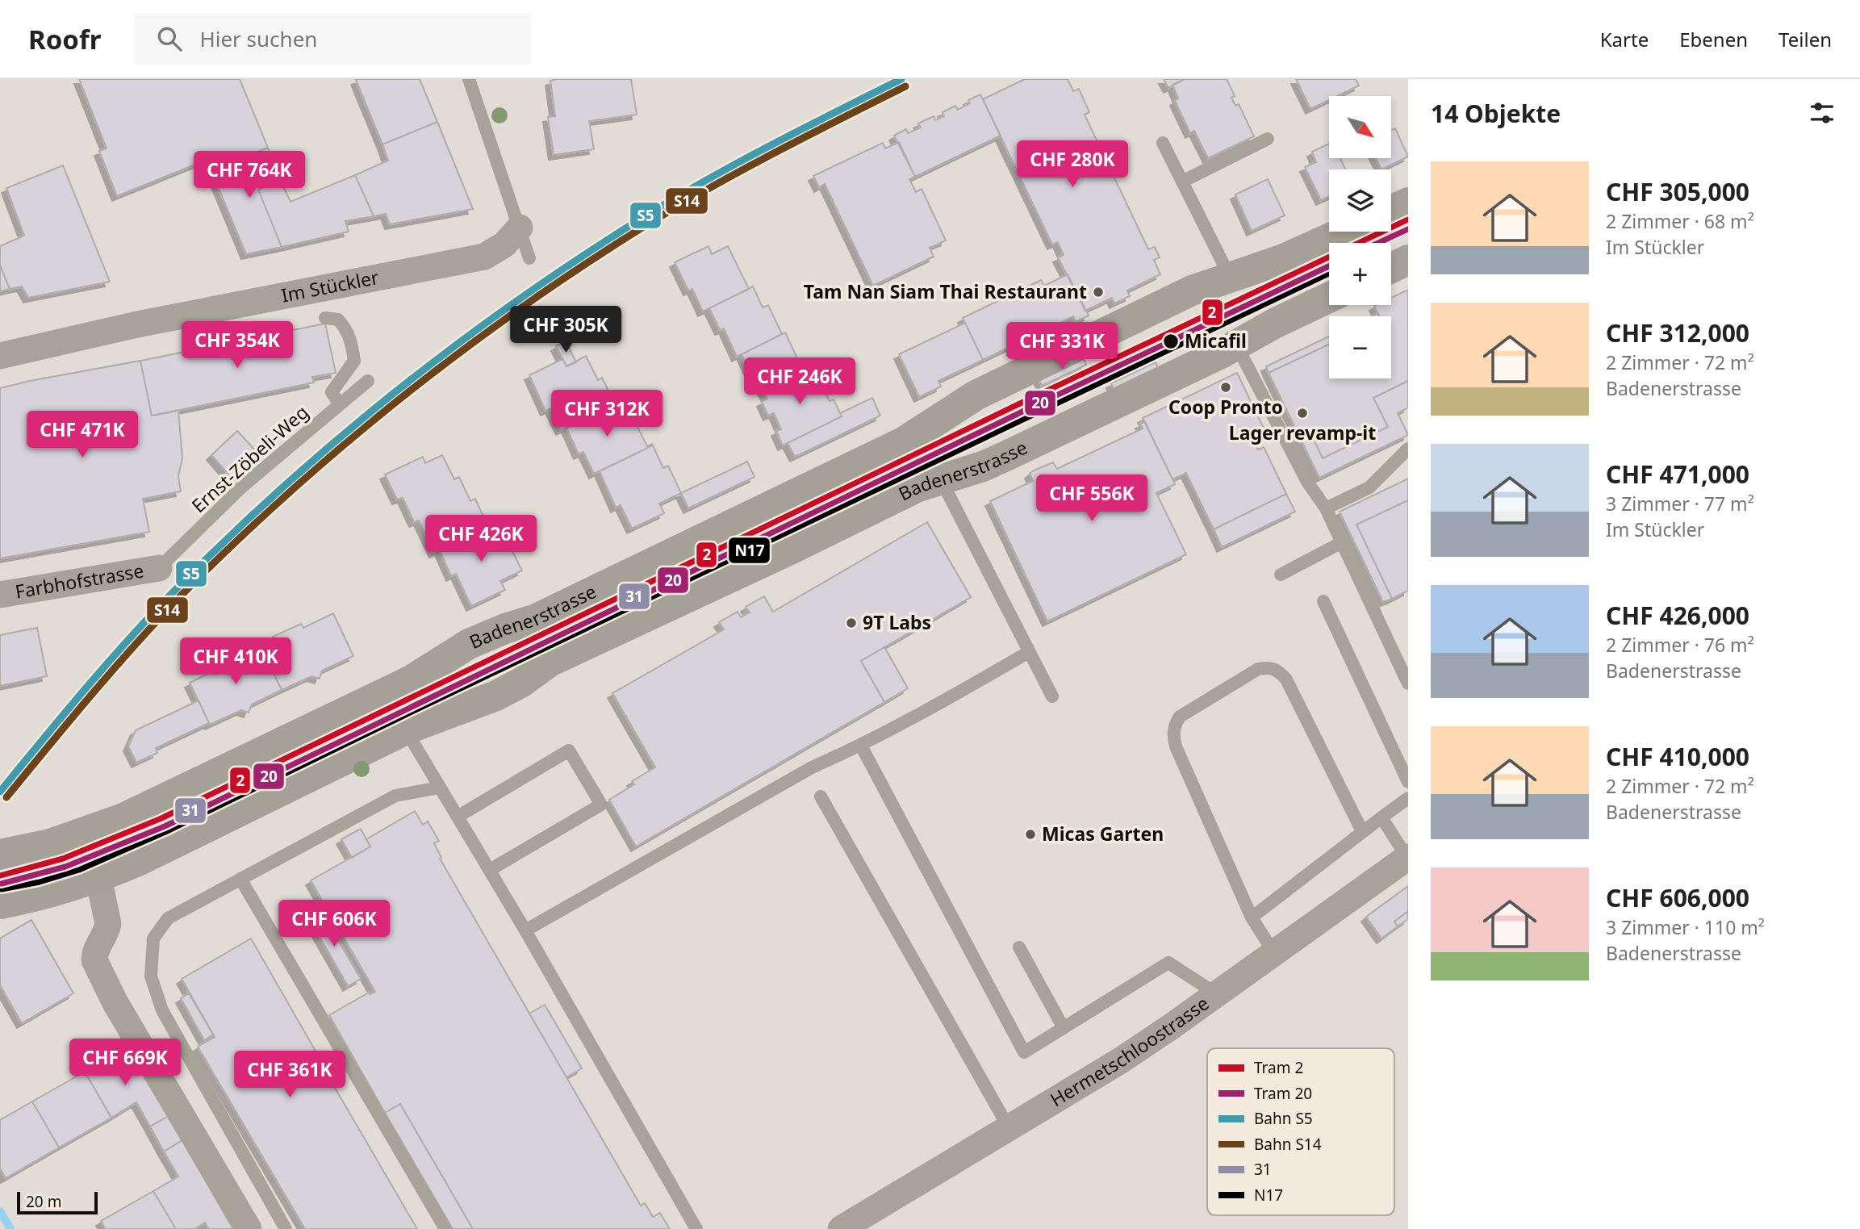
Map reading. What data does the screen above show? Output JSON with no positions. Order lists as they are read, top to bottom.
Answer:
{
  "streets": {
    "street": [
      "Im Stückler",
      "Badenerstrasse",
      "Farbhofstrasse",
      "Hermetschloostrasse"
    ],
    "lane": ["Ernst-Zöbeli-Weg"]
  },
  "crossings": [
    ["Ernst-Zöbeli-Weg", "Farbhofstrasse"]
  ],
  "places": [
    "Tam Nan Siam Thai Restaurant",
    "Micafil",
    "Coop Pronto",
    "Lager revamp-it",
    "9T Labs",
    "Micas Garten"
  ],
  "lines": [
    "rail line S5",
    "rail line S14",
    "tram line 2",
    "transit line 31",
    "tram line 20",
    "transit line N17"
  ],
  "legend": [
    "Tram 2",
    "Tram 20",
    "Bahn S5",
    "Bahn S14",
    "31",
    "N17"
  ],
  "scale_bar": "20 m",
  "north": "bottom right",
  "page": {
    "header": "Roofr",
    "search": "Hier suchen",
    "nav": ["Karte", "Ebenen", "Teilen"],
    "heading": "14 Objekte",
    "map_buttons": ["+", "−"],
    "price": [
      "CHF 280K",
      "CHF 764K",
      "CHF 305K",
      "CHF 354K",
      "CHF 331K",
      "CHF 246K",
      "CHF 312K",
      "CHF 471K",
      "CHF 556K",
      "CHF 426K",
      "CHF 410K",
      "CHF 606K",
      "CHF 669K",
      "CHF 361K"
    ],
    "list": [
      {
        "name": "CHF 305,000",
        "note": "2 Zimmer · 68 m² · Im Stückler"
      },
      {
        "name": "CHF 312,000",
        "note": "2 Zimmer · 72 m² · Badenerstrasse"
      },
      {
        "name": "CHF 471,000",
        "note": "3 Zimmer · 77 m² · Im Stückler"
      },
      {
        "name": "CHF 426,000",
        "note": "2 Zimmer · 76 m² · Badenerstrasse"
      },
      {
        "name": "CHF 410,000",
        "note": "2 Zimmer · 72 m² · Badenerstrasse"
      },
      {
        "name": "CHF 606,000",
        "note": "3 Zimmer · 110 m² · Badenerstrasse"
      }
    ],
    "scale": "20 m"
  }
}
